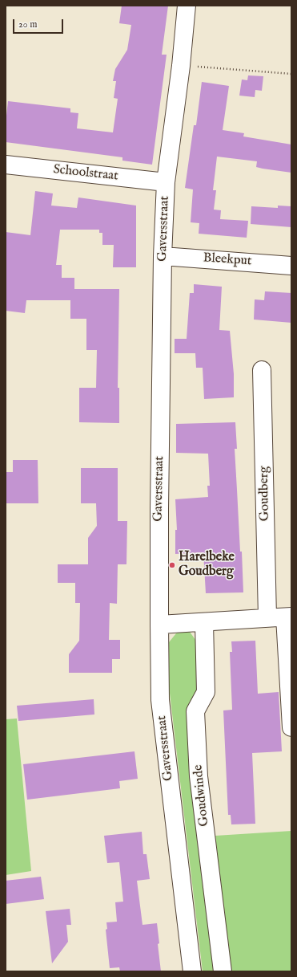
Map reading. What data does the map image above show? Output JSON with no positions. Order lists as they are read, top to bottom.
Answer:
{
  "streets": {
    "street": [
      "Schoolstraat",
      "Gaversstraat",
      "Bleekput",
      "Goudberg",
      "Goudwinde"
    ]
  },
  "crossings": [
    ["Schoolstraat", "Gaversstraat"],
    ["Gaversstraat", "Bleekput"]
  ],
  "places": ["Harelbeke Goudberg"],
  "scale_bar": "20 m"
}
